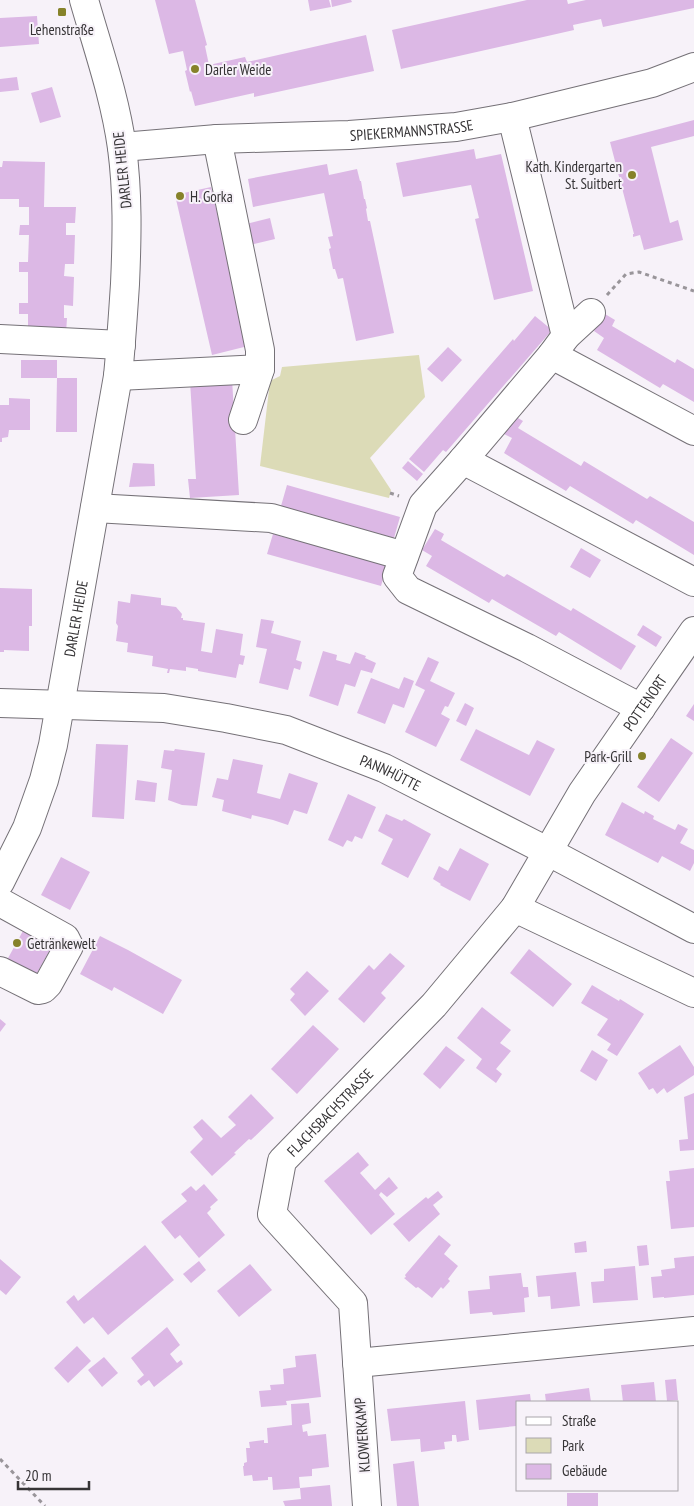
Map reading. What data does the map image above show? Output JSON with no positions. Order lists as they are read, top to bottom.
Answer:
{
  "streets": {
    "street": [
      "SPIEKERMANNSTRASSE",
      "DARLER HEIDE",
      "POTTENORT",
      "PANNHÜTTE",
      "FLACHSBACHSTRASSE",
      "KLOWERKAMP"
    ]
  },
  "crossings": [
    ["SPIEKERMANNSTRASSE", "DARLER HEIDE"],
    ["DARLER HEIDE", "PANNHÜTTE"],
    ["POTTENORT", "PANNHÜTTE"],
    ["POTTENORT", "FLACHSBACHSTRASSE"],
    ["PANNHÜTTE", "FLACHSBACHSTRASSE"],
    ["FLACHSBACHSTRASSE", "KLOWERKAMP"]
  ],
  "places": {
    "transit": ["Lehenstraße"],
    "other": [
      "Darler Weide",
      "Kath. Kindergarten St. Suitbert",
      "H. Gorka",
      "Park-Grill",
      "Getränkewelt"
    ]
  },
  "legend": ["Straße", "Park", "Gebäude"],
  "scale_bar": "20 m"
}
